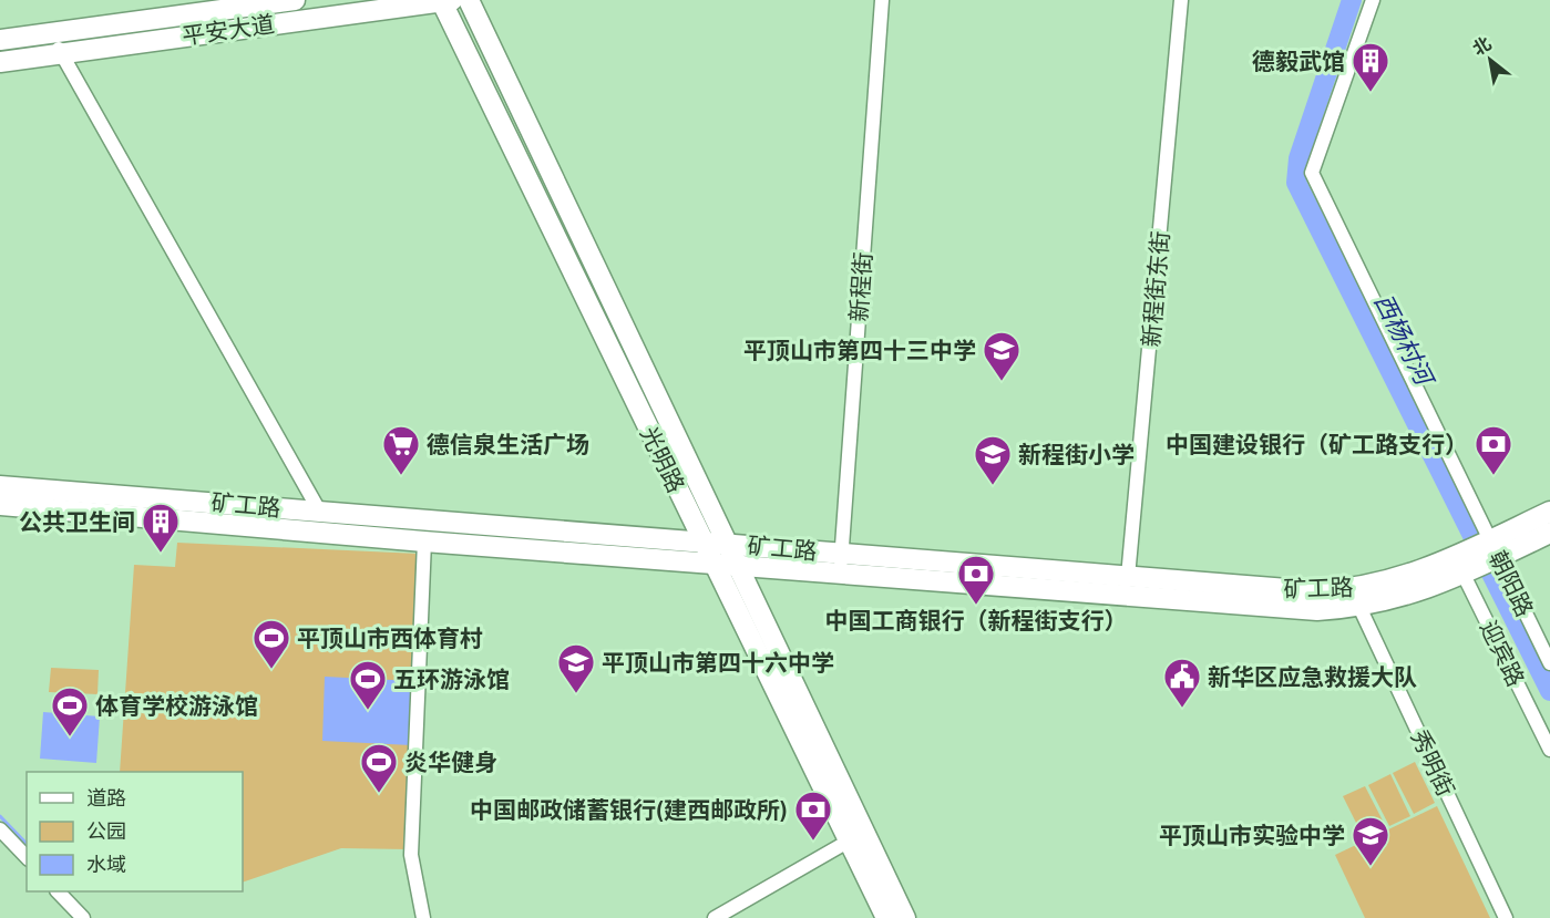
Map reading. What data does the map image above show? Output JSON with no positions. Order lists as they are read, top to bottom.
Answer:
{
  "streets": {
    "main road": ["平安大道", "光明路", "矿工路"],
    "street": [
      "新程街",
      "新程街东街",
      "朝阳路",
      "迎宾路",
      "秀明街"
    ]
  },
  "crossings": [
    ["平安大道", "光明路"],
    ["新程街", "矿工路"],
    ["新程街东街", "矿工路"],
    ["光明路", "矿工路"],
    ["矿工路", "朝阳路"],
    ["矿工路", "迎宾路"],
    ["矿工路", "秀明街"]
  ],
  "water": ["西杨村河"],
  "places": {
    "building": ["德毅武馆", "公共卫生间"],
    "school or university": [
      "平顶山市第四十三中学",
      "新程街小学",
      "平顶山市第四十六中学",
      "平顶山市实验中学"
    ],
    "supermarket": ["德信泉生活广场"],
    "bank": ["中国建设银行（矿工路支行）", "中国工商银行（新程街支行）", "中国邮政储蓄银行(建西邮政所)"],
    "sports": [
      "平顶山市西体育村",
      "五环游泳馆",
      "体育学校游泳馆",
      "炎华健身"
    ],
    "public building": ["新华区应急救援大队"]
  },
  "legend": ["道路", "公园", "水域"],
  "north": "top left"
}
